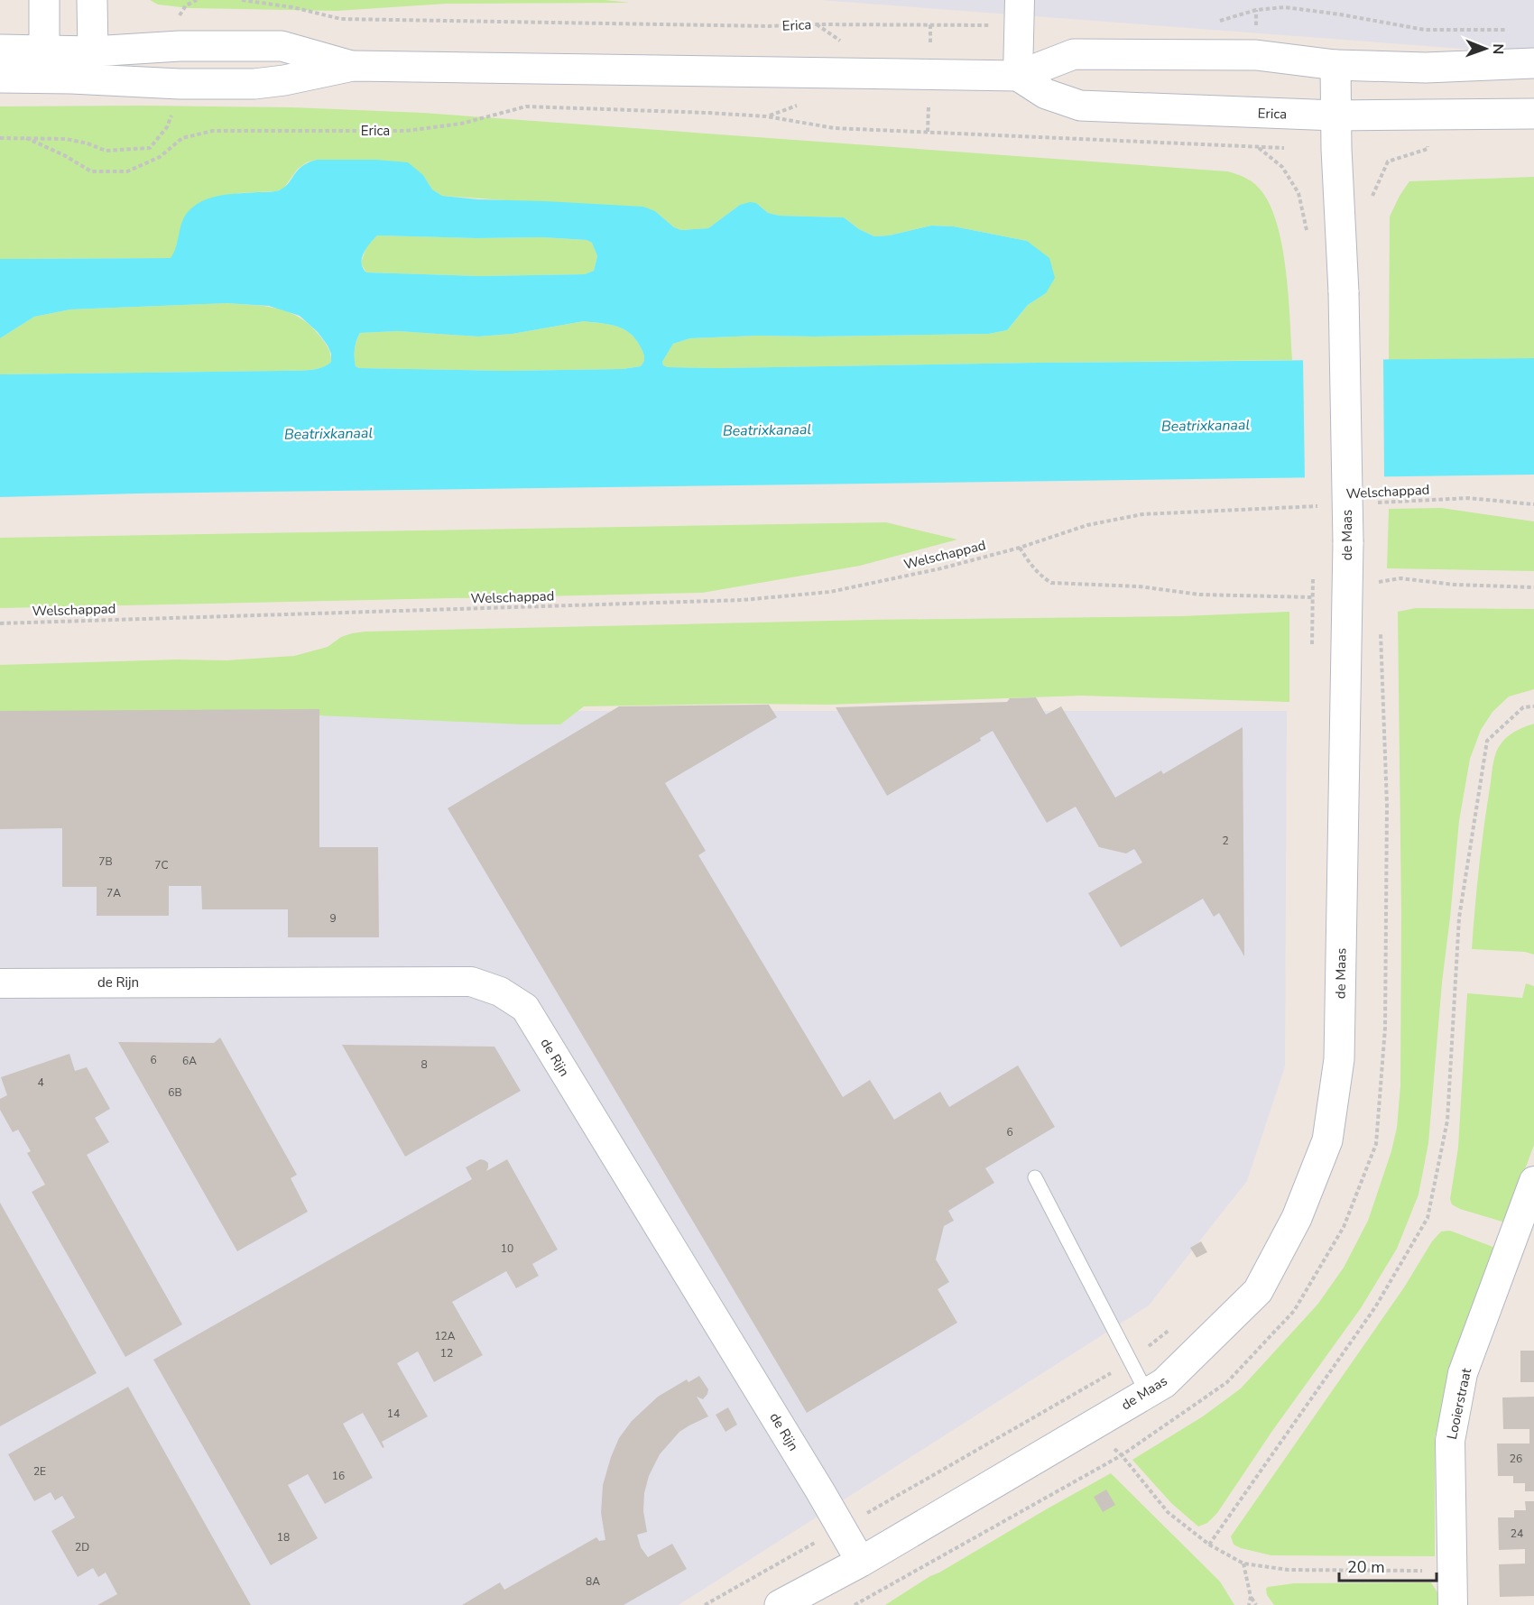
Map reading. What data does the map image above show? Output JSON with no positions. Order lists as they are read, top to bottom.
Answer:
{
  "streets": {
    "main road": ["Erica", "de Maas"],
    "street": ["de Rijn", "Looierstraat"],
    "path": ["Welschappad"]
  },
  "crossings": [
    ["Erica", "de Maas"],
    ["de Maas", "de Rijn"]
  ],
  "water": ["Beatrixkanaal"],
  "house_numbers": [
    "2",
    "7B",
    "7C",
    "7A",
    "9",
    "6",
    "6A",
    "8",
    "4",
    "6B",
    "6",
    "10",
    "12A",
    "12",
    "14",
    "26",
    "2E",
    "16",
    "24",
    "18",
    "2D",
    "8A"
  ],
  "scale_bar": "20 m",
  "north": "right"
}
